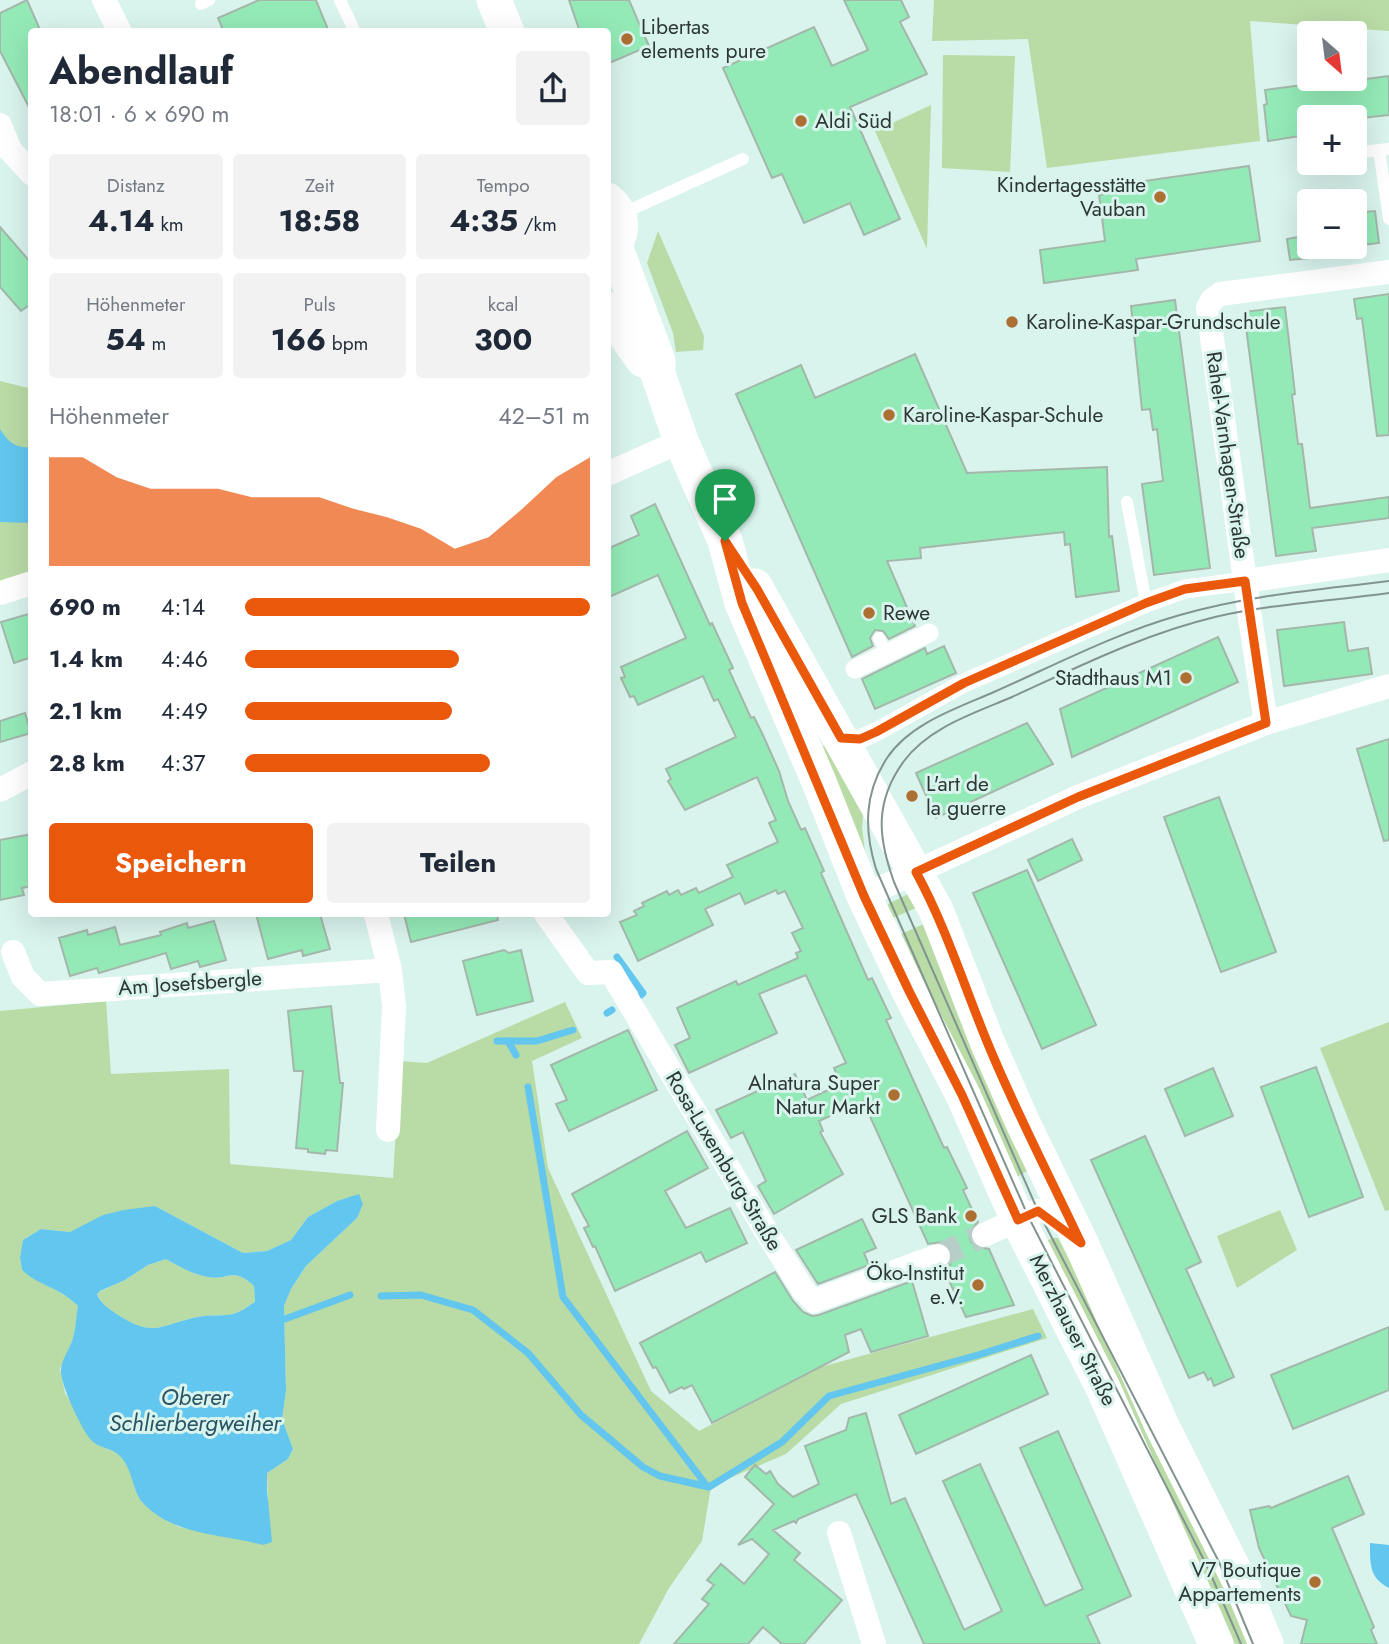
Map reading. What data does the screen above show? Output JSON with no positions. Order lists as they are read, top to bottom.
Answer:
{
  "streets": {
    "main road": ["Merzhauser Straße"],
    "street": ["Rahel-Varnhagen-Straße", "Am Josefsbergle", "Rosa-Luxemburg-Straße"]
  },
  "water": ["Oberer Schlierbergweiher"],
  "places": [
    "Libertas elements pure",
    "Aldi Süd",
    "Kindertagesstätte Vauban",
    "Karoline-Kaspar-Grundschule",
    "Karoline-Kaspar-Schule",
    "Rewe",
    "Stadthaus M1",
    "L'art de la guerre",
    "Alnatura Super Natur Markt",
    "GLS Bank",
    "Öko-Institut e.V.",
    "V7 Boutique Appartements"
  ],
  "north": "bottom right",
  "page": {
    "map_buttons": ["+", "−"],
    "heading": ["Abendlauf", "18:01 · 6 × 690 m"],
    "stats": [
      ["Distanz", "4.14 km"],
      ["Zeit", "18:58"],
      ["Tempo", "4:35 /km"],
      ["Höhenmeter", "54 m"],
      ["Puls", "166 bpm"],
      ["kcal", "300"]
    ],
    "chart": ["Höhenmeter", "42–51 m"],
    "list": [
      {
        "name": "690 m",
        "note": "4:14"
      },
      {
        "name": "1.4 km",
        "note": "4:46"
      },
      {
        "name": "2.1 km",
        "note": "4:49"
      },
      {
        "name": "2.8 km",
        "note": "4:37"
      }
    ],
    "buttons": ["Speichern", "Teilen"]
  }
}
